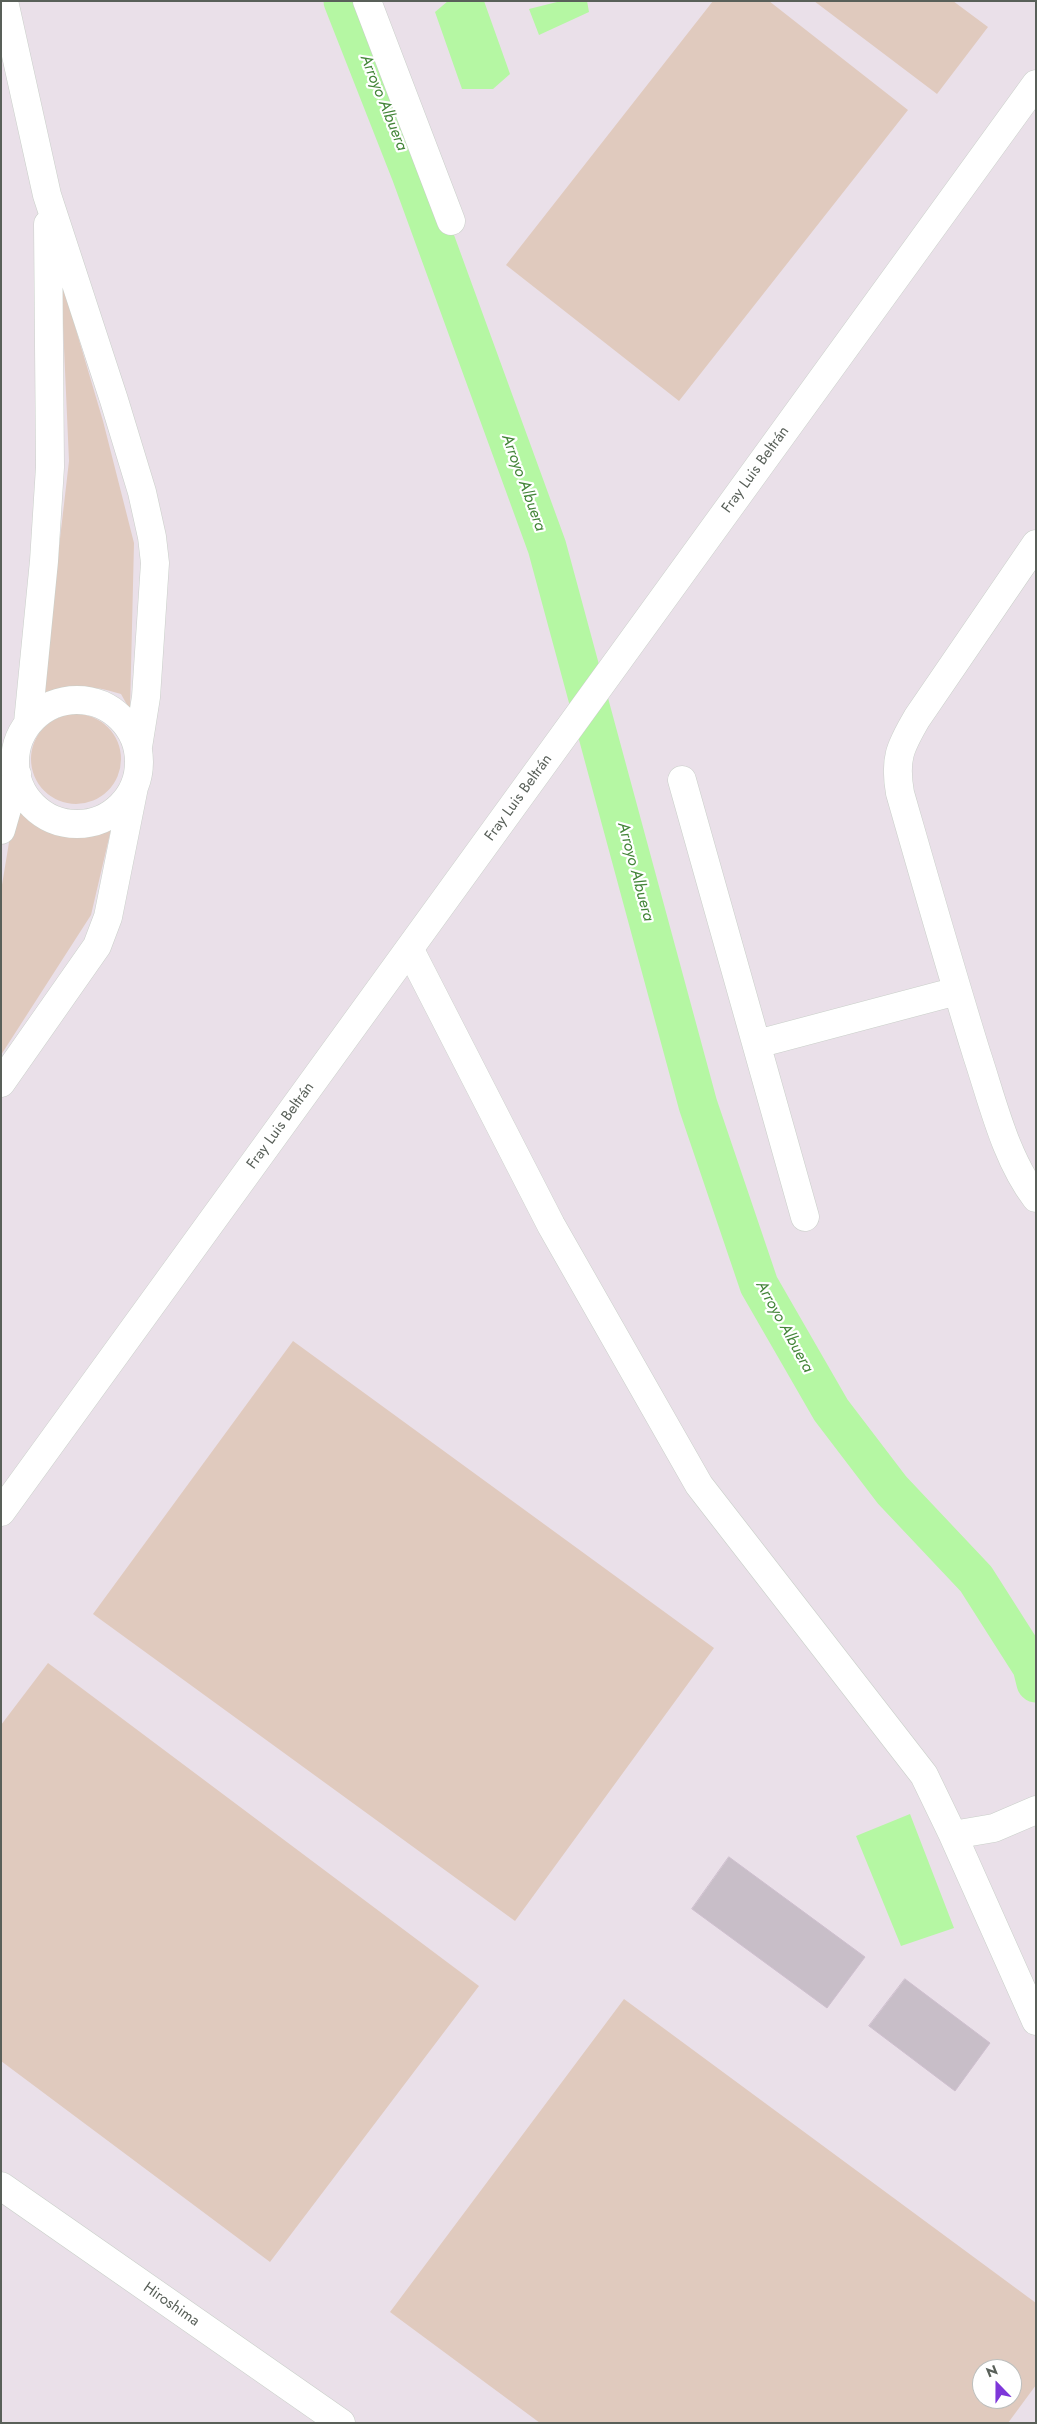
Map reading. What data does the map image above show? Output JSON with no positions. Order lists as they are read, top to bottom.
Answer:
{
  "streets": {
    "street": ["Fray Luis Beltrán", "Hiroshima"]
  },
  "water": ["Arroyo Albuera"],
  "north": "top"
}
